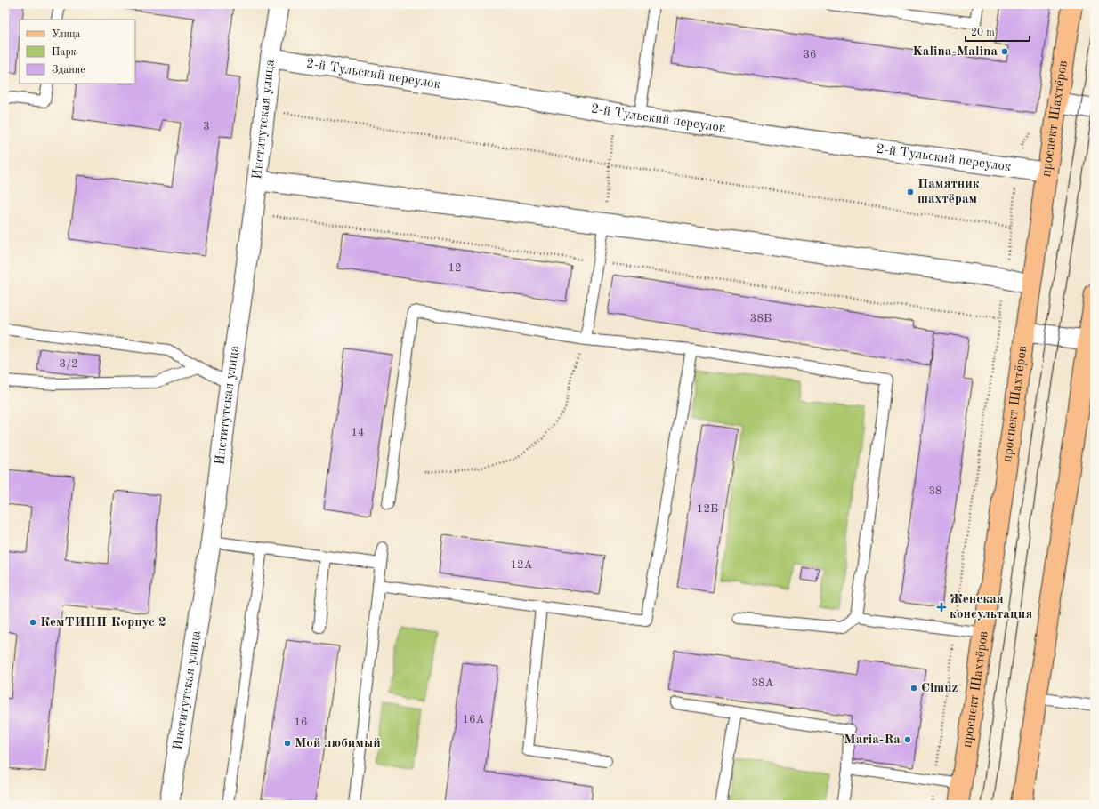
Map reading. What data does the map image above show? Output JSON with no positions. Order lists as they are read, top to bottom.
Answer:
{
  "streets": {
    "main road": ["проспект Шахтёров"],
    "street": ["2-й Тульский переулок", "Институтская улица"]
  },
  "crossings": [
    ["2-й Тульский переулок", "Институтская улица"],
    ["2-й Тульский переулок", "проспект Шахтёров"]
  ],
  "places": {
    "other": [
      "Kalina-Malina",
      "Памятник шахтёрам",
      "КемТИПП Корпус 2",
      "Cimuz",
      "Maria-Ra",
      "Мой любимый"
    ],
    "health": ["Женская консультация"]
  },
  "house_numbers": [
    "36",
    "3",
    "12",
    "38Б",
    "3/2",
    "14",
    "38",
    "12Б",
    "12А",
    "38А",
    "16А",
    "16"
  ],
  "legend": ["Улица", "Парк", "Здание"],
  "scale_bar": "20 m"
}
